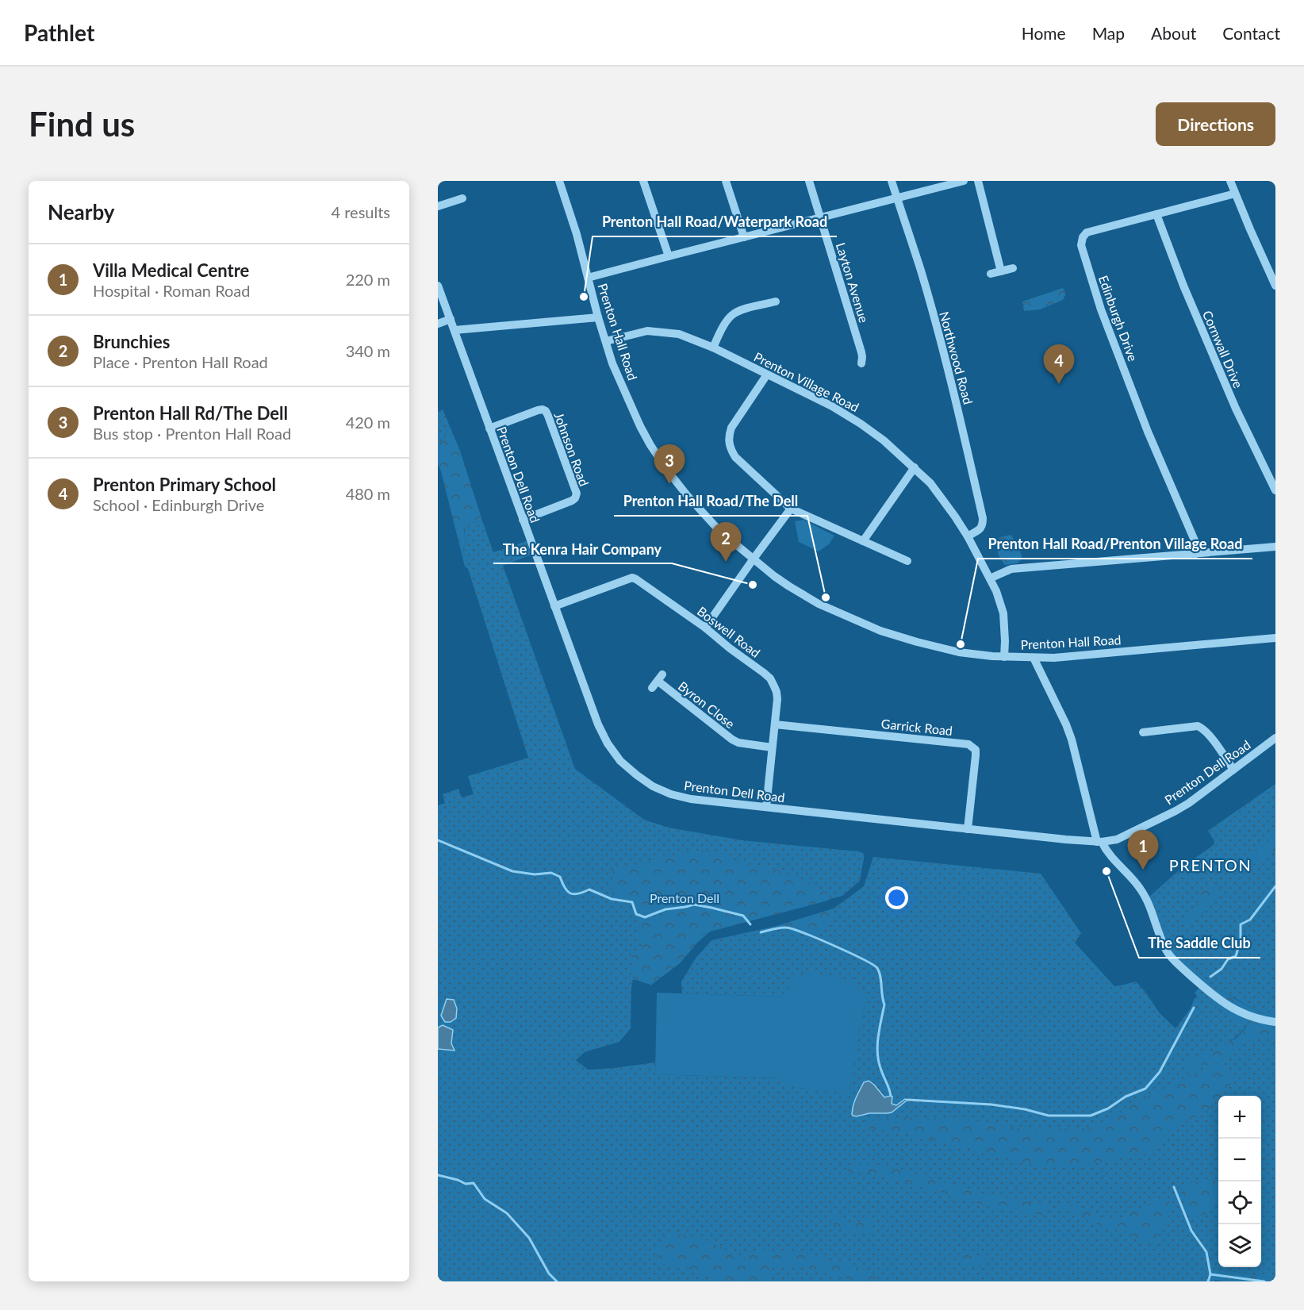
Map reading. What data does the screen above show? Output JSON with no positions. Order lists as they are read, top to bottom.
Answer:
{
  "streets": {
    "street": [
      "Layton Avenue",
      "Edinburgh Drive",
      "Prenton Hall Road",
      "Cornwall Drive",
      "Northwood Road",
      "Prenton Village Road",
      "Johnson Road",
      "Prenton Dell Road",
      "Boswell Road",
      "Byron Close",
      "Garrick Road"
    ]
  },
  "crossings": [
    ["Edinburgh Drive", "Cornwall Drive"],
    ["Prenton Hall Road", "Prenton Village Road"],
    ["Northwood Road", "Prenton Village Road"],
    ["Johnson Road", "Prenton Dell Road"],
    ["Prenton Dell Road", "Boswell Road"],
    ["Prenton Dell Road", "Garrick Road"],
    ["Boswell Road", "Byron Close"],
    ["Boswell Road", "Garrick Road"]
  ],
  "districts": ["PRENTON"],
  "parks": ["Prenton Dell"],
  "places": [
    "Prenton Hall Road/Waterpark Road",
    "The Kenra Hair Company",
    "Prenton Hall Road/The Dell",
    "Prenton Hall Road/Prenton Village Road",
    "The Saddle Club"
  ],
  "page": {
    "header": "Pathlet",
    "nav": [
      "Home",
      "Map",
      "About",
      "Contact"
    ],
    "buttons": "Directions",
    "title": "Find us",
    "heading": ["Nearby", "4 results"],
    "list": [
      {
        "mark": "1",
        "name": "Villa Medical Centre",
        "note": "Hospital · Roman Road",
        "value": "220 m"
      },
      {
        "mark": "2",
        "name": "Brunchies",
        "note": "Place · Prenton Hall Road",
        "value": "340 m"
      },
      {
        "mark": "3",
        "name": "Prenton Hall Rd/The Dell",
        "note": "Bus stop · Prenton Hall Road",
        "value": "420 m"
      },
      {
        "mark": "4",
        "name": "Prenton Primary School",
        "note": "School · Edinburgh Drive",
        "value": "480 m"
      }
    ],
    "pins": [
      "4",
      "3",
      "2",
      "1"
    ],
    "map_buttons": ["+", "−"]
  }
}
